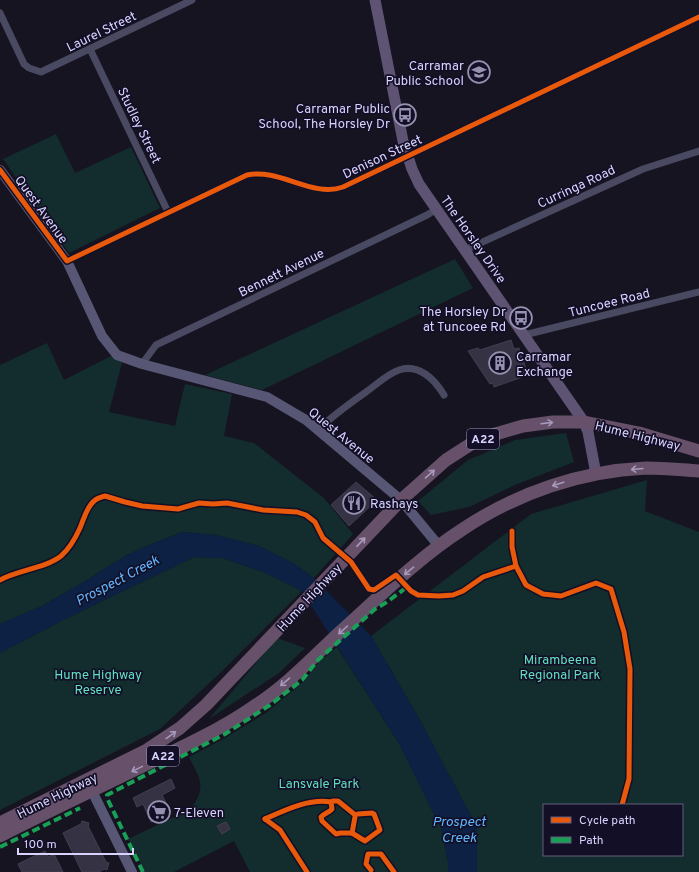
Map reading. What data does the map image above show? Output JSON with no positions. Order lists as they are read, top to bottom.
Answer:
{
  "streets": {
    "highway": ["Hume Highway", "A22"],
    "main road": ["The Horsley Drive"],
    "street": [
      "Laurel Street",
      "Studley Street",
      "Denison Street",
      "Curringa Road",
      "Quest Avenue",
      "Bennett Avenue",
      "Tuncoee Road"
    ]
  },
  "crossings": [
    ["Laurel Street", "Studley Street"],
    ["Studley Street", "Denison Street"],
    ["Denison Street", "Quest Avenue"],
    ["Denison Street", "The Horsley Drive"],
    ["Curringa Road", "The Horsley Drive"],
    ["Quest Avenue", "Bennett Avenue"],
    ["Quest Avenue", "Hume Highway"],
    ["The Horsley Drive", "Bennett Avenue"],
    ["The Horsley Drive", "Tuncoee Road"],
    ["The Horsley Drive", "Hume Highway"]
  ],
  "water": ["Prospect Creek"],
  "parks": ["Mirambeena Regional Park", "Hume Highway Reserve", "Lansvale Park"],
  "places": {
    "school or university": ["Carramar Public School"],
    "bus stop": ["Carramar Public School, The Horsley Dr", "The Horsley Dr at Tuncoee Rd"],
    "building": ["Carramar Exchange"],
    "restaurant": ["Rashays"],
    "supermarket": ["7-Eleven"]
  },
  "legend": ["Cycle path", "Path"],
  "scale_bar": "100 m"
}
